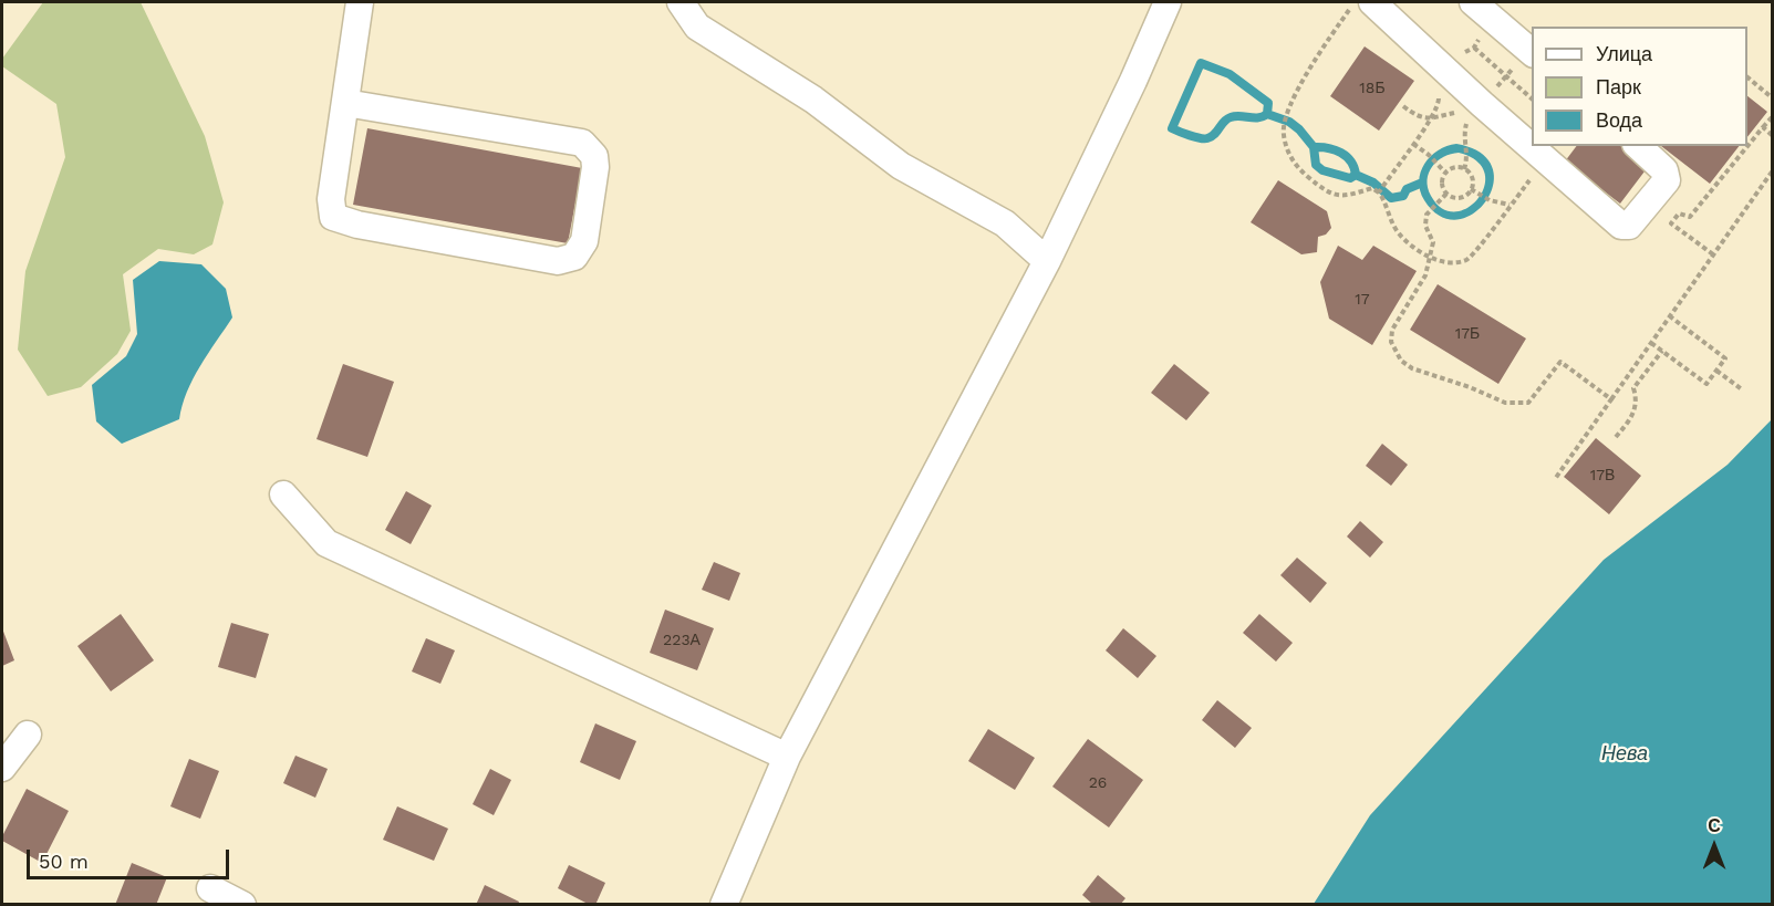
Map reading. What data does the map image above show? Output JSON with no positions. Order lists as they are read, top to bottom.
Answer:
{
  "water": ["Нева"],
  "house_numbers": [
    "18Б",
    "17",
    "17Б",
    "17В",
    "223А",
    "26"
  ],
  "legend": ["Улица", "Парк", "Вода"],
  "scale_bar": "50 m",
  "north": "top"
}
